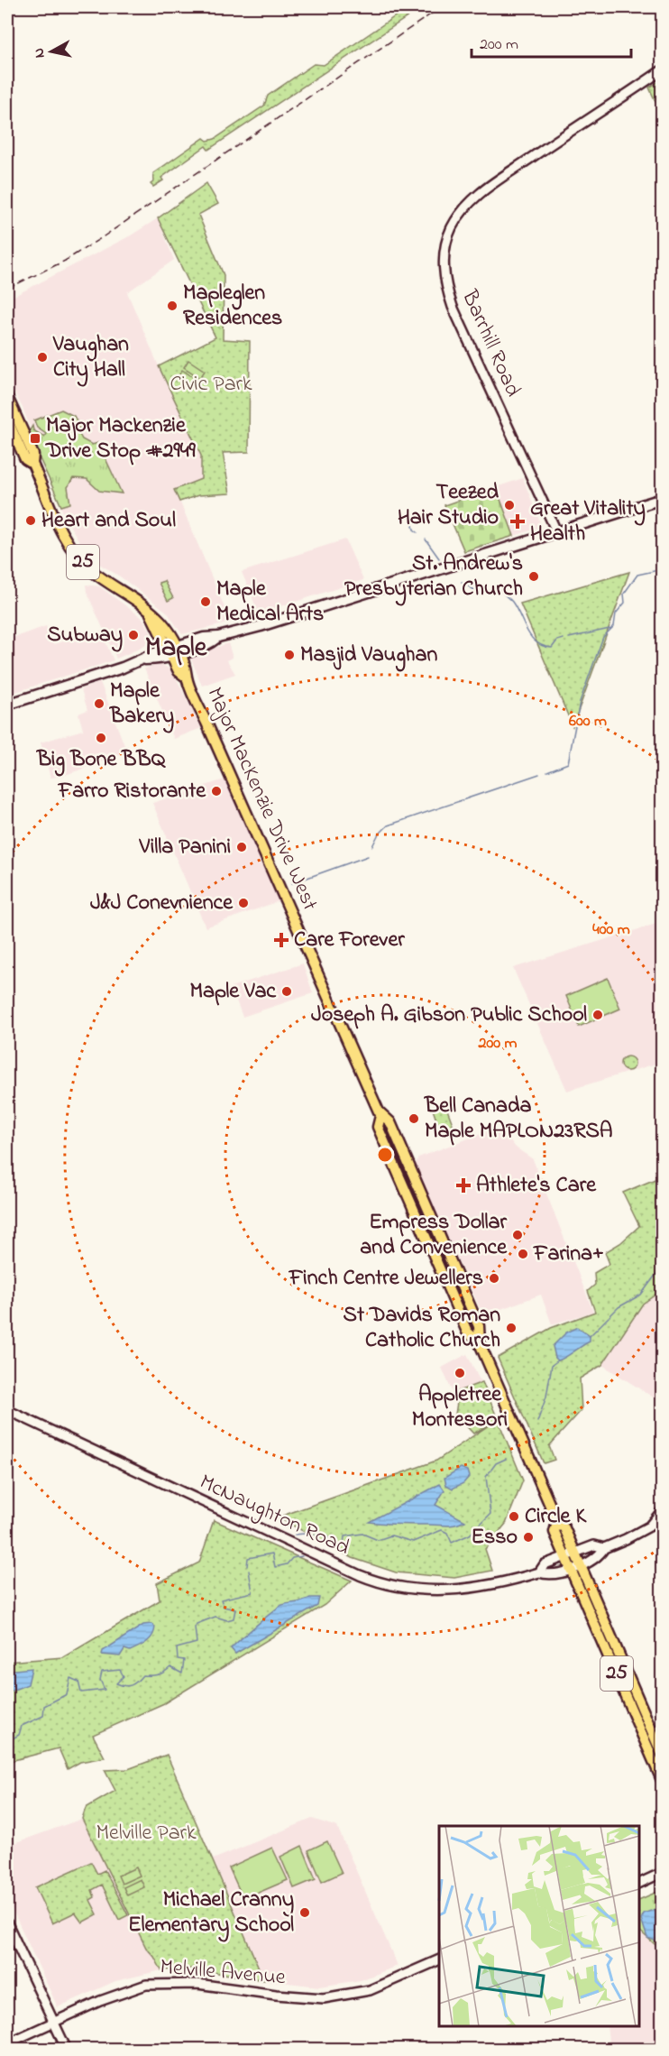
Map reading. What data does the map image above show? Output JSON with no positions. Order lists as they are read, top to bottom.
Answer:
{
  "streets": {
    "main road": ["25", "Major MacKenzie Drive West"],
    "street": ["Barrhill Road", "McNaughton Road", "Melville Avenue"]
  },
  "crossings": [
    ["Major MacKenzie Drive West", "McNaughton Road"]
  ],
  "districts": ["Maple"],
  "parks": ["Civic Park", "Melville Park"],
  "places": {
    "other": [
      "Mapleglen Residences",
      "Vaughan City Hall",
      "Teezed Hair Studio",
      "Heart and Soul",
      "St. Andrew's Presbyterian Church",
      "Maple Medical Arts",
      "Subway",
      "Masjid Vaughan",
      "Maple Bakery",
      "Big Bone BBQ",
      "Farro Ristorante",
      "Villa Panini",
      "J&J Conevnience",
      "Maple Vac",
      "Joseph A. Gibson Public School",
      "Bell Canada Maple MAPLON23RSA",
      "Empress Dollar and Convenience",
      "Farina+",
      "Finch Centre Jewellers",
      "St Davids Roman Catholic Church",
      "Appletree Montessori",
      "Circle K",
      "Esso",
      "Michael Cranny Elementary School"
    ],
    "transit": ["Major Mackenzie Drive Stop #2949"],
    "health": ["Great Vitality Health", "Care Forever", "Athlete's Care"]
  },
  "scale_bar": "200 m",
  "north": "left",
  "rings": ["600 m", "400 m", "200 m"]
}
